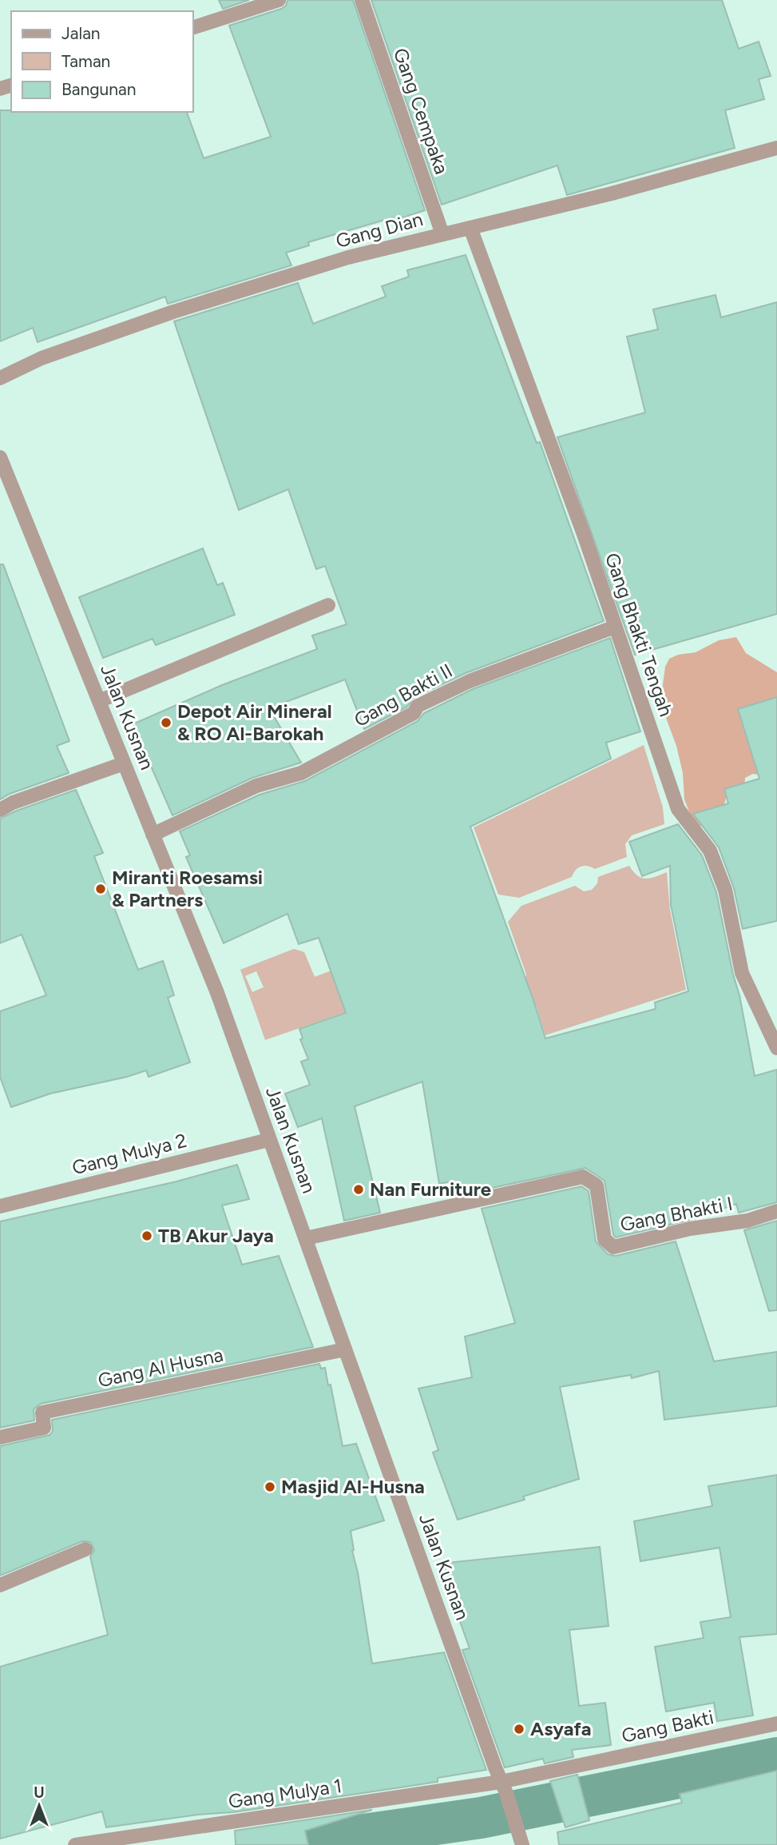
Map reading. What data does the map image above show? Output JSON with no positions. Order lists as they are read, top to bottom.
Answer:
{
  "streets": {
    "street": [
      "Gang Cempaka",
      "Gang Dian",
      "Gang Bhakti Tengah",
      "Gang Bakti II",
      "Jalan Kusnan",
      "Gang Mulya 2",
      "Gang Bhakti I",
      "Gang Al Husna",
      "Gang Bakti",
      "Gang Mulya 1"
    ]
  },
  "crossings": [
    ["Gang Cempaka", "Gang Dian"],
    ["Gang Dian", "Gang Bhakti Tengah"],
    ["Gang Bhakti Tengah", "Gang Bakti II"],
    ["Gang Bakti II", "Jalan Kusnan"],
    ["Jalan Kusnan", "Gang Mulya 2"],
    ["Jalan Kusnan", "Gang Bhakti I"],
    ["Jalan Kusnan", "Gang Al Husna"],
    ["Jalan Kusnan", "Gang Bakti"],
    ["Jalan Kusnan", "Gang Mulya 1"],
    ["Gang Bakti", "Gang Mulya 1"]
  ],
  "places": [
    "Depot Air Mineral & RO Al-Barokah",
    "Miranti Roesamsi & Partners",
    "Nan Furniture",
    "TB Akur Jaya",
    "Masjid Al-Husna",
    "Asyafa"
  ],
  "legend": ["Jalan", "Taman", "Bangunan"],
  "north": "top"
}
